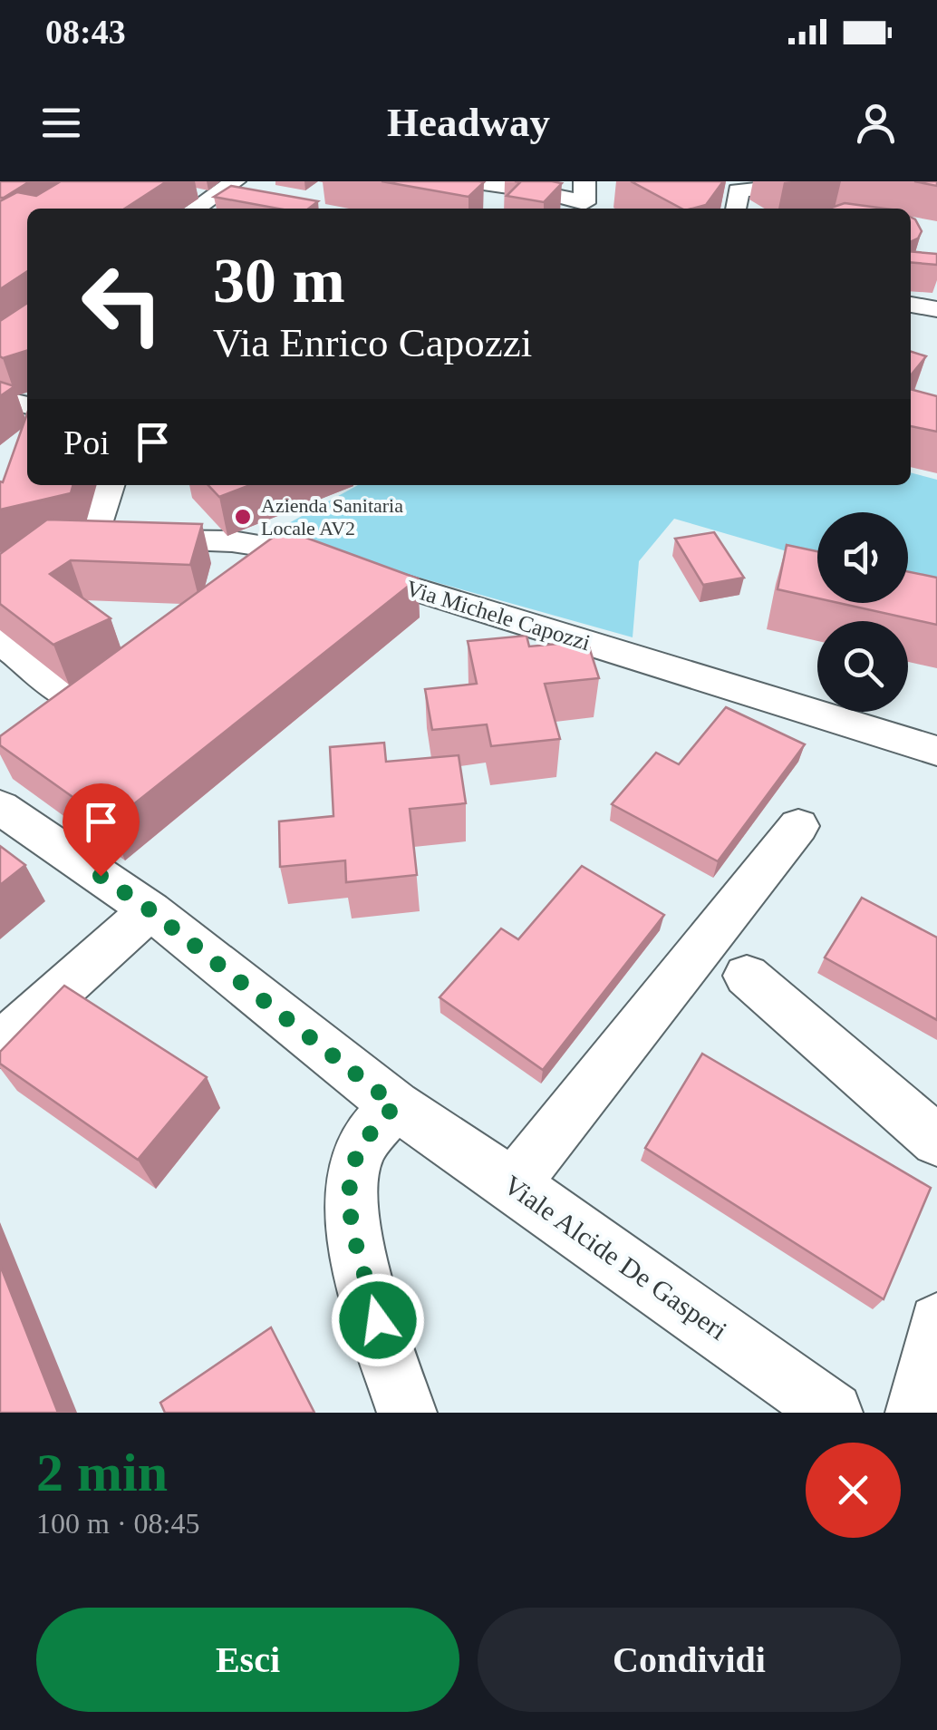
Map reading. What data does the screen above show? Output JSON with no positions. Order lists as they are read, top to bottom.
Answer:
{
  "streets": {
    "street": ["Via Michele Capozzi", "Viale Alcide De Gasperi"]
  },
  "places": ["Azienda Sanitaria Locale AV2"],
  "page": {
    "status": "08:43",
    "header": "Headway",
    "turn": ["30 m", "Via Enrico Capozzi"],
    "then": "Poi",
    "heading": ["2 min", "100 m · 08:45"],
    "buttons": ["Esci", "Condividi"]
  }
}
